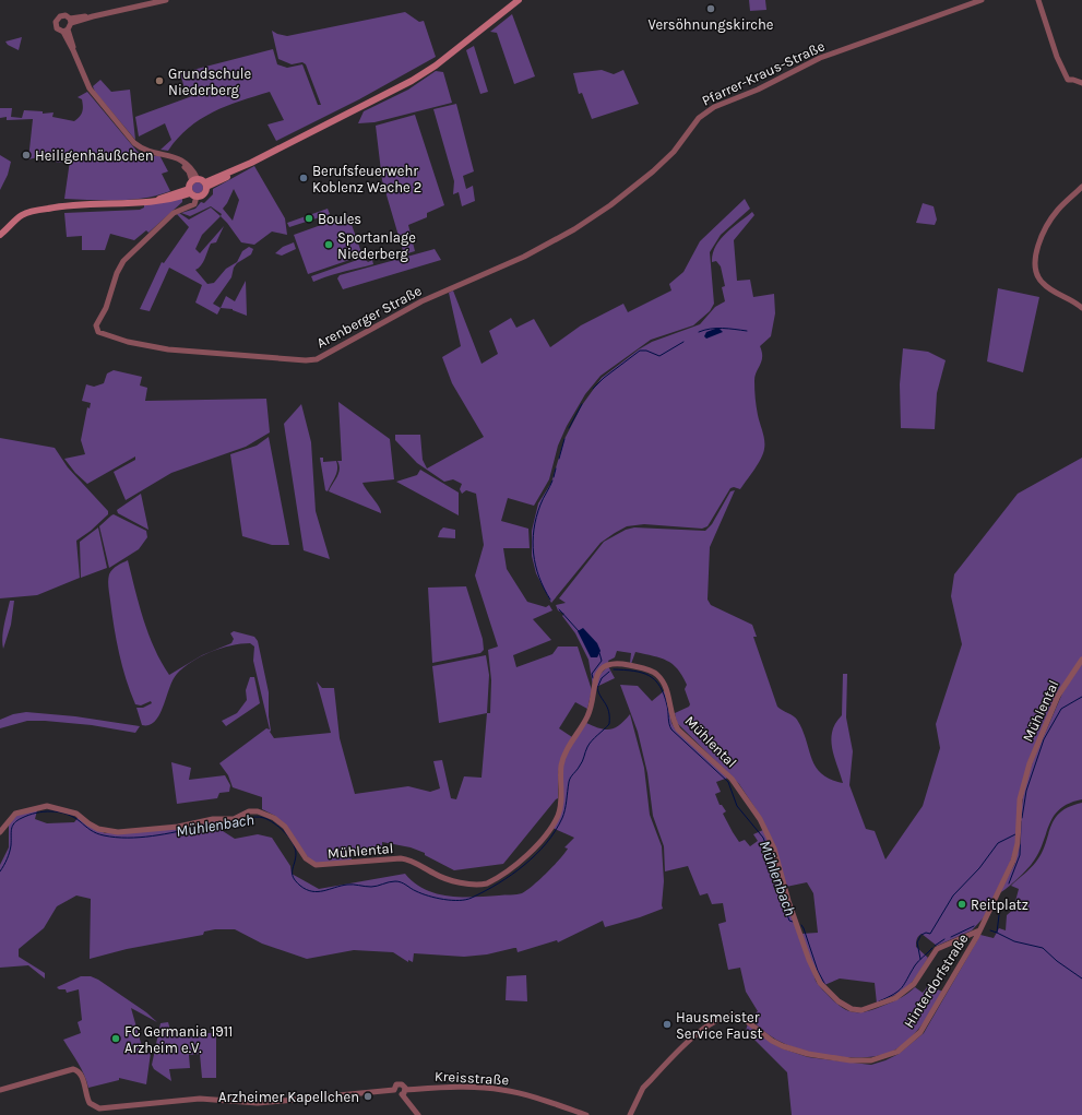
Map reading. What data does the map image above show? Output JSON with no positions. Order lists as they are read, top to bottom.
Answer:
{
  "streets": {
    "street": [
      "Pfarrer-Kraus-Straße",
      "Arenberger Straße",
      "Mühlental",
      "Hinterdorfstraße",
      "Kreisstraße"
    ]
  },
  "crossings": [
    ["Pfarrer-Kraus-Straße", "Arenberger Straße"],
    ["Mühlental", "Hinterdorfstraße"]
  ],
  "water": ["Mühlenbach"],
  "places": [
    "Versöhnungskirche",
    "Grundschule Niederberg",
    "Heiligenhäußchen",
    "Berufsfeuerwehr Koblenz Wache 2",
    "Boules",
    "Sportanlage Niederberg",
    "Reitplatz",
    "Hausmeister Service Faust",
    "FC Germania 1911 Arzheim e.V.",
    "Arzheimer Kapellchen"
  ]
}
